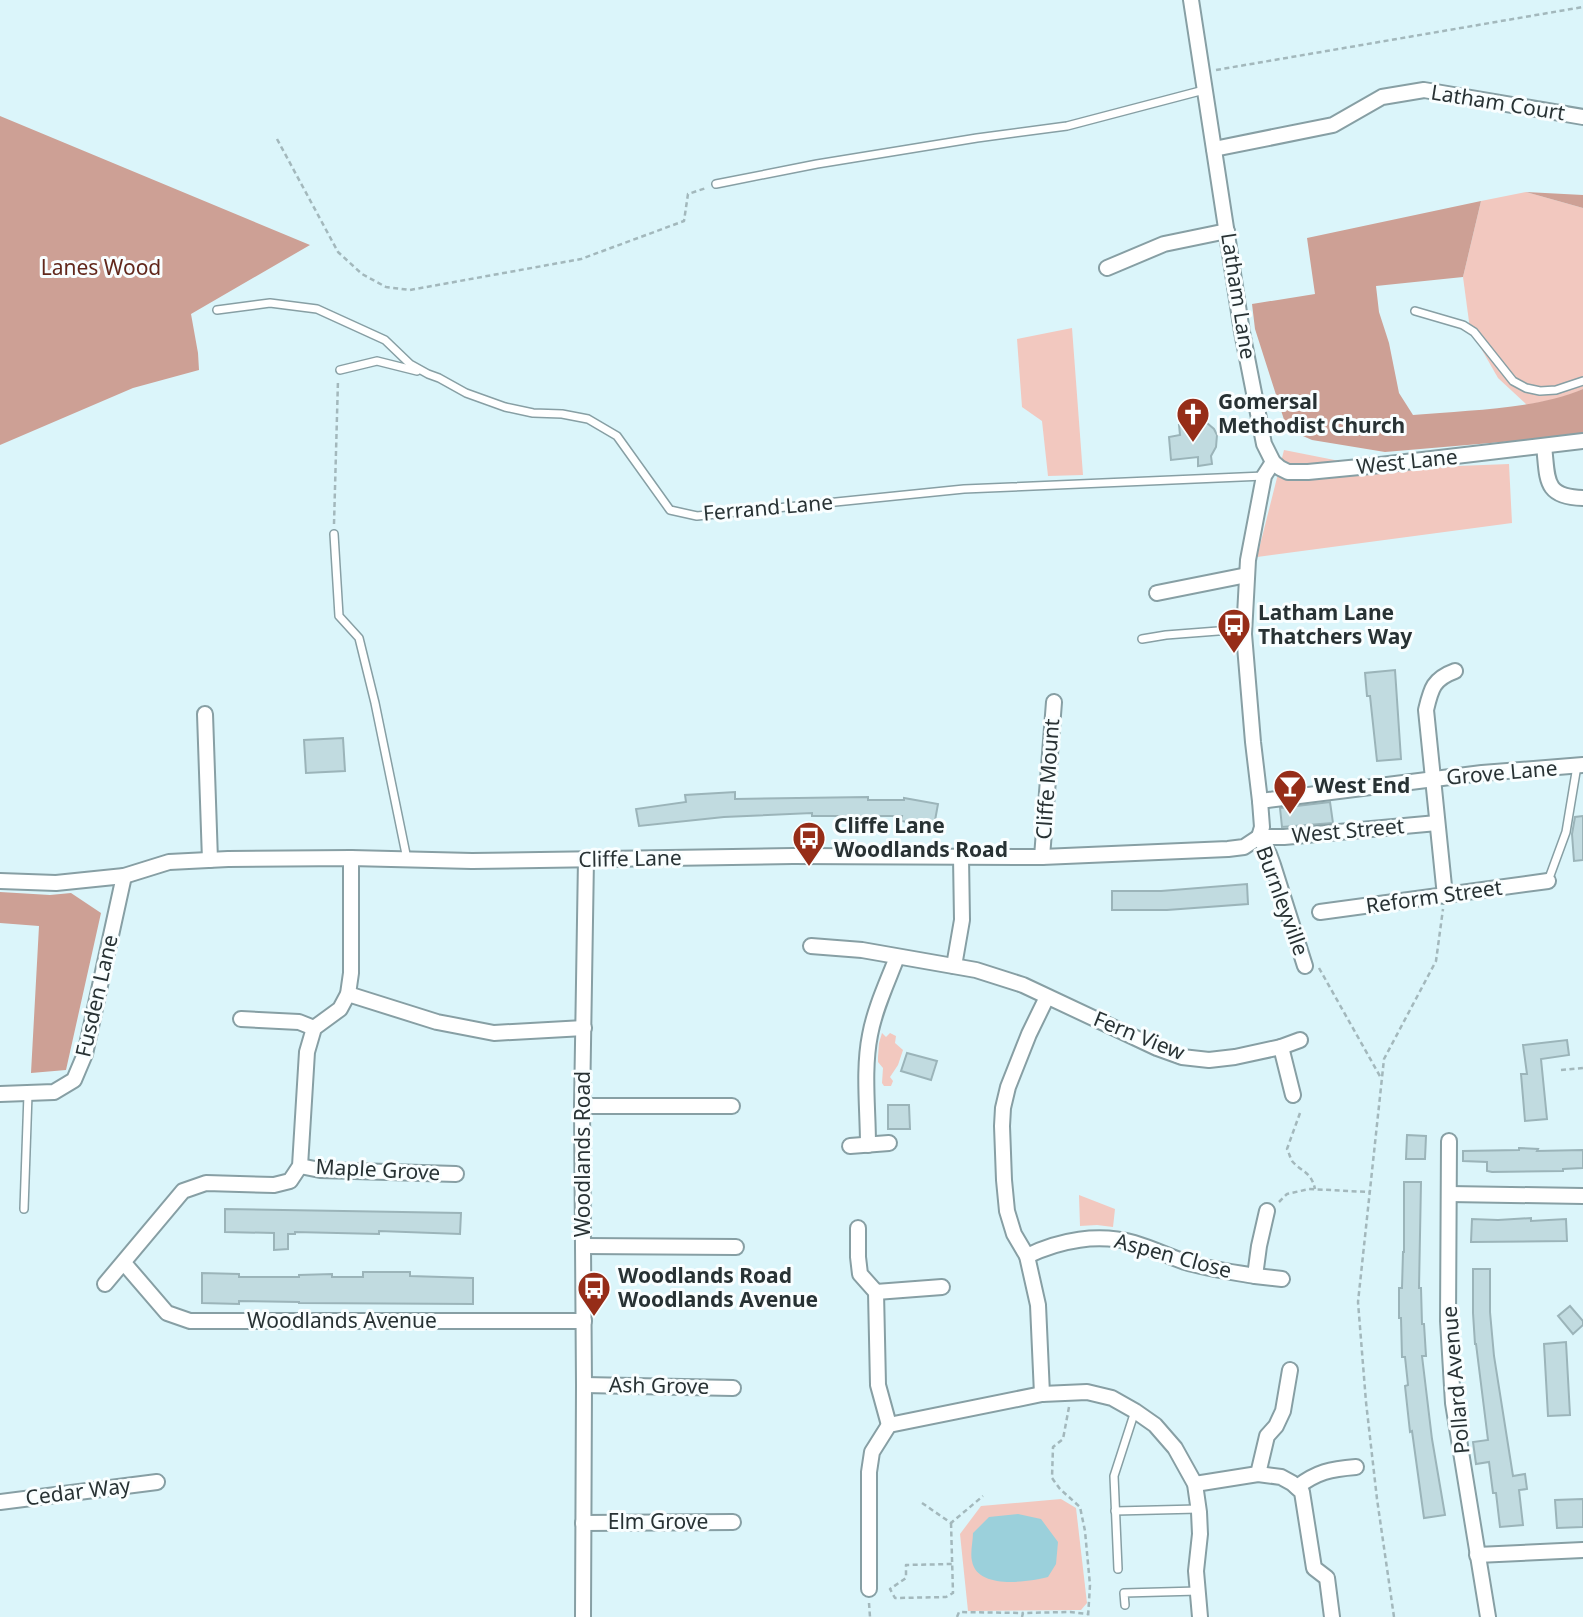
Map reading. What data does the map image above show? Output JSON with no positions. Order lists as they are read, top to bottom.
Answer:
{
  "streets": {
    "street": [
      "Latham Court",
      "Latham Lane",
      "West Lane",
      "Grove Lane",
      "Cliffe Mount",
      "West Street",
      "Cliffe Lane",
      "Reform Street",
      "Burnleyville",
      "Fusden Lane",
      "Fern View",
      "Woodlands Road",
      "Maple Grove",
      "Aspen Close",
      "Woodlands Avenue",
      "Pollard Avenue",
      "Ash Grove",
      "Cedar Way",
      "Elm Grove"
    ],
    "lane": ["Ferrand Lane"]
  },
  "crossings": [
    ["Latham Court", "Latham Lane"],
    ["Latham Lane", "West Lane"],
    ["Grove Lane", "Reform Street"],
    ["Cliffe Mount", "Cliffe Lane"],
    ["West Street", "Cliffe Lane"],
    ["West Street", "Burnleyville"],
    ["Cliffe Lane", "Burnleyville"],
    ["Cliffe Lane", "Fusden Lane"],
    ["Cliffe Lane", "Woodlands Road"],
    ["Woodlands Road", "Woodlands Avenue"],
    ["Woodlands Road", "Ash Grove"],
    ["Woodlands Road", "Elm Grove"]
  ],
  "parks": ["Lanes Wood"],
  "places": {
    "church": ["Gomersal Methodist Church"],
    "bus stop": ["Latham Lane Thatchers Way", "Cliffe Lane Woodlands Road", "Woodlands Road Woodlands Avenue"],
    "bar": ["West End"]
  }
}
